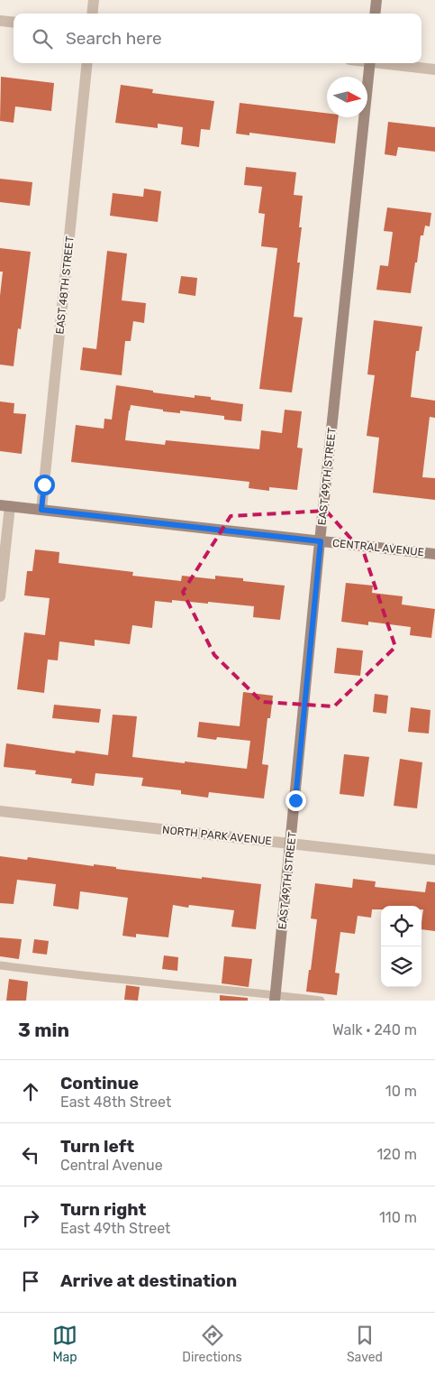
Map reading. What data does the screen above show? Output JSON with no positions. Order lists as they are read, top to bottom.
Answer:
{
  "streets": {
    "street": [
      "EAST 48TH STREET",
      "EAST 49TH STREET",
      "CENTRAL AVENUE",
      "NORTH PARK AVENUE"
    ]
  },
  "crossings": [
    ["EAST 48TH STREET", "CENTRAL AVENUE"],
    ["EAST 49TH STREET", "CENTRAL AVENUE"],
    ["EAST 49TH STREET", "NORTH PARK AVENUE"]
  ],
  "north": "right",
  "page": {
    "search": "Search here",
    "heading": ["3 min", "Walk · 240 m"],
    "list": [
      ["Continue", "East 48th Street", "10 m"],
      ["Turn left", "Central Avenue", "120 m"],
      ["Turn right", "East 49th Street", "110 m"],
      "Arrive at destination"
    ],
    "nav": ["Map", "Directions", "Saved"]
  }
}
